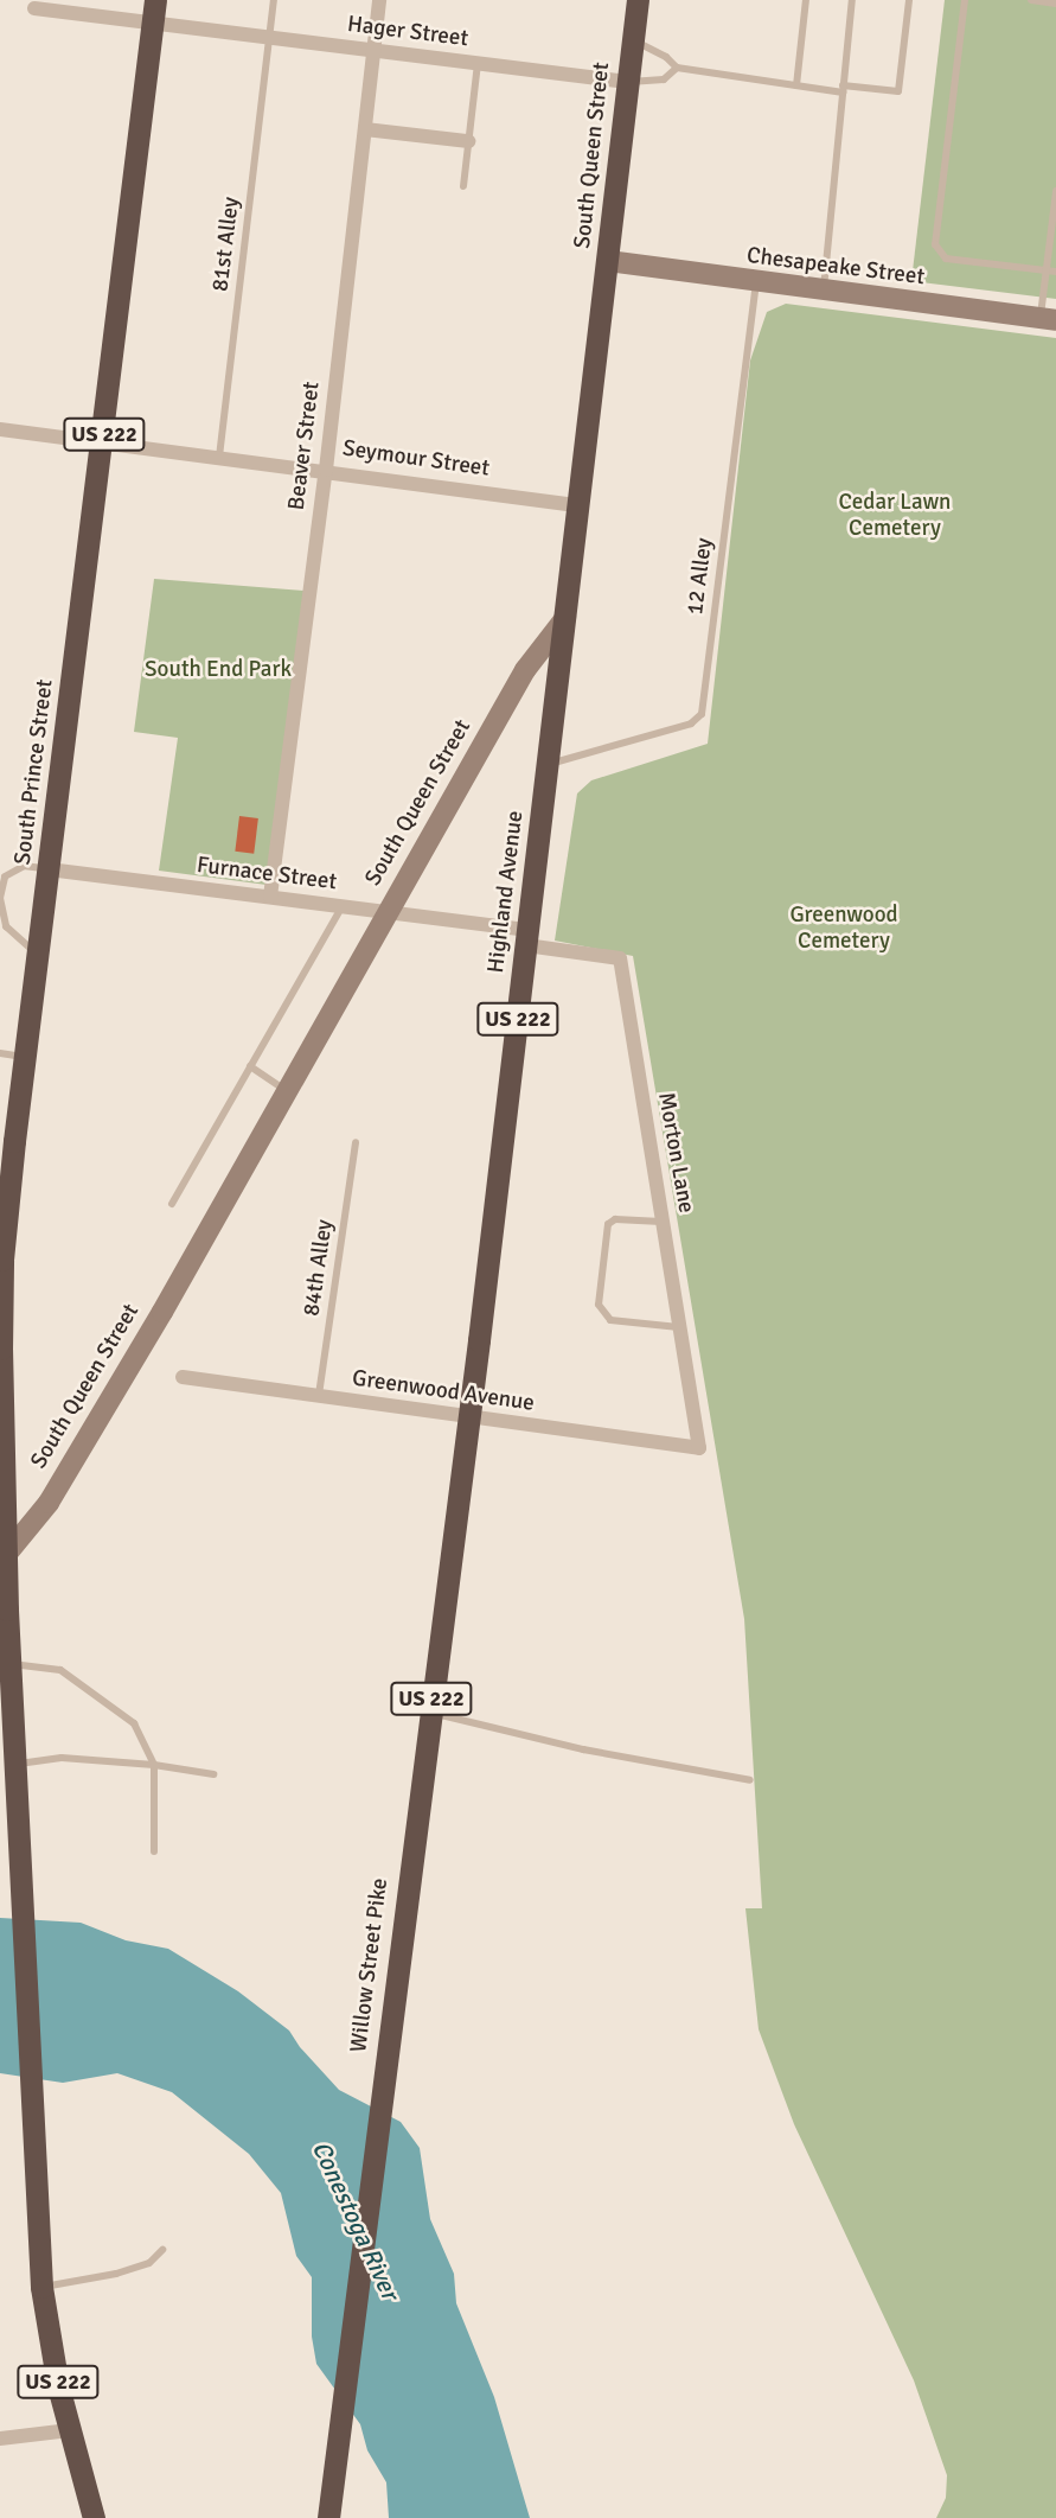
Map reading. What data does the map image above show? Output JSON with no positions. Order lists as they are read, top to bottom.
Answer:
{
  "streets": {
    "highway": [
      "South Queen Street",
      "US 222",
      "South Prince Street",
      "Highland Avenue",
      "Willow Street Pike"
    ],
    "main road": ["Chesapeake Street"],
    "street": [
      "Hager Street",
      "Beaver Street",
      "Seymour Street",
      "Furnace Street",
      "Morton Lane",
      "Greenwood Avenue"
    ],
    "lane": ["81st Alley", "12 Alley", "84th Alley"]
  },
  "crossings": [
    ["Hager Street", "South Queen Street"],
    ["Hager Street", "81st Alley"],
    ["Hager Street", "Beaver Street"],
    ["Hager Street", "South Prince Street"],
    ["South Queen Street", "Chesapeake Street"],
    ["South Queen Street", "US 222"],
    ["South Queen Street", "Seymour Street"],
    ["South Queen Street", "South Prince Street"],
    ["South Queen Street", "Furnace Street"],
    ["South Queen Street", "Highland Avenue"],
    ["81st Alley", "Seymour Street"],
    ["Chesapeake Street", "12 Alley"],
    ["US 222", "South Prince Street"],
    ["Beaver Street", "Seymour Street"],
    ["Beaver Street", "Furnace Street"],
    ["Seymour Street", "South Prince Street"],
    ["12 Alley", "Highland Avenue"],
    ["South Prince Street", "Furnace Street"],
    ["Furnace Street", "Highland Avenue"],
    ["Furnace Street", "Morton Lane"],
    ["Highland Avenue", "Morton Lane"],
    ["Highland Avenue", "Greenwood Avenue"],
    ["Highland Avenue", "Willow Street Pike"],
    ["Morton Lane", "Greenwood Avenue"],
    ["84th Alley", "Greenwood Avenue"],
    ["Greenwood Avenue", "Willow Street Pike"]
  ],
  "water": ["Conestoga River"],
  "parks": ["Cedar Lawn Cemetery", "South End Park", "Greenwood Cemetery"]
}
